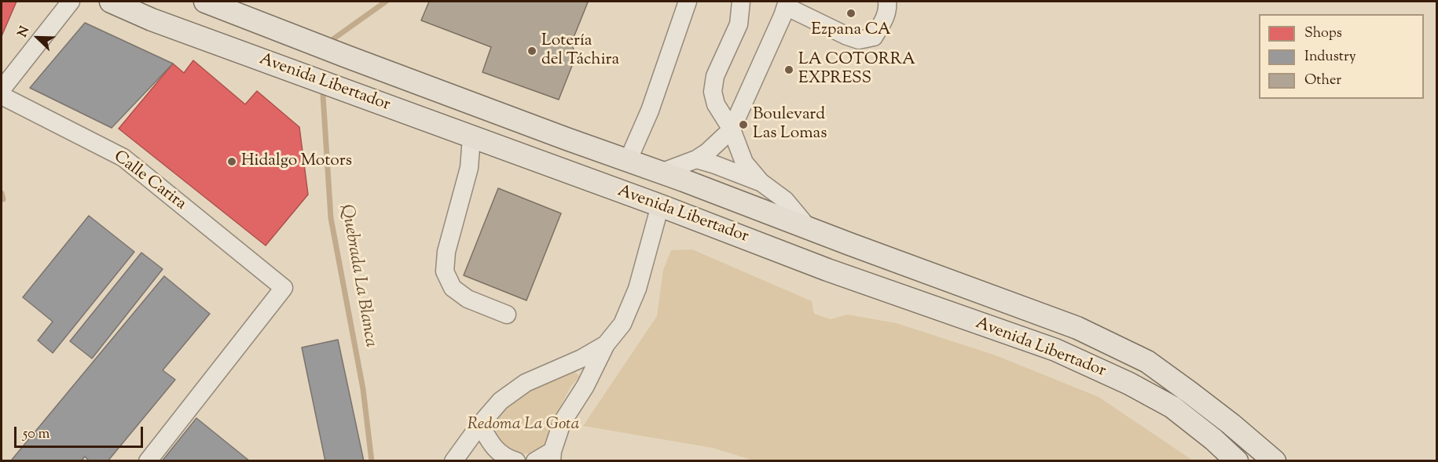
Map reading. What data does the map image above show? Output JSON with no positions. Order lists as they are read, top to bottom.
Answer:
{
  "streets": {
    "main road": ["Avenida Libertador"],
    "street": ["Calle Carira"]
  },
  "water": ["Quebrada La Blanca"],
  "parks": ["Redoma La Gota"],
  "places": [
    "Ezpana CA",
    "Lotería del Táchira",
    "LA COTORRA EXPRESS",
    "Boulevard Las Lomas",
    "Hidalgo Motors"
  ],
  "legend": ["Shops", "Industry", "Other"],
  "scale_bar": "50 m",
  "north": "top left"
}
